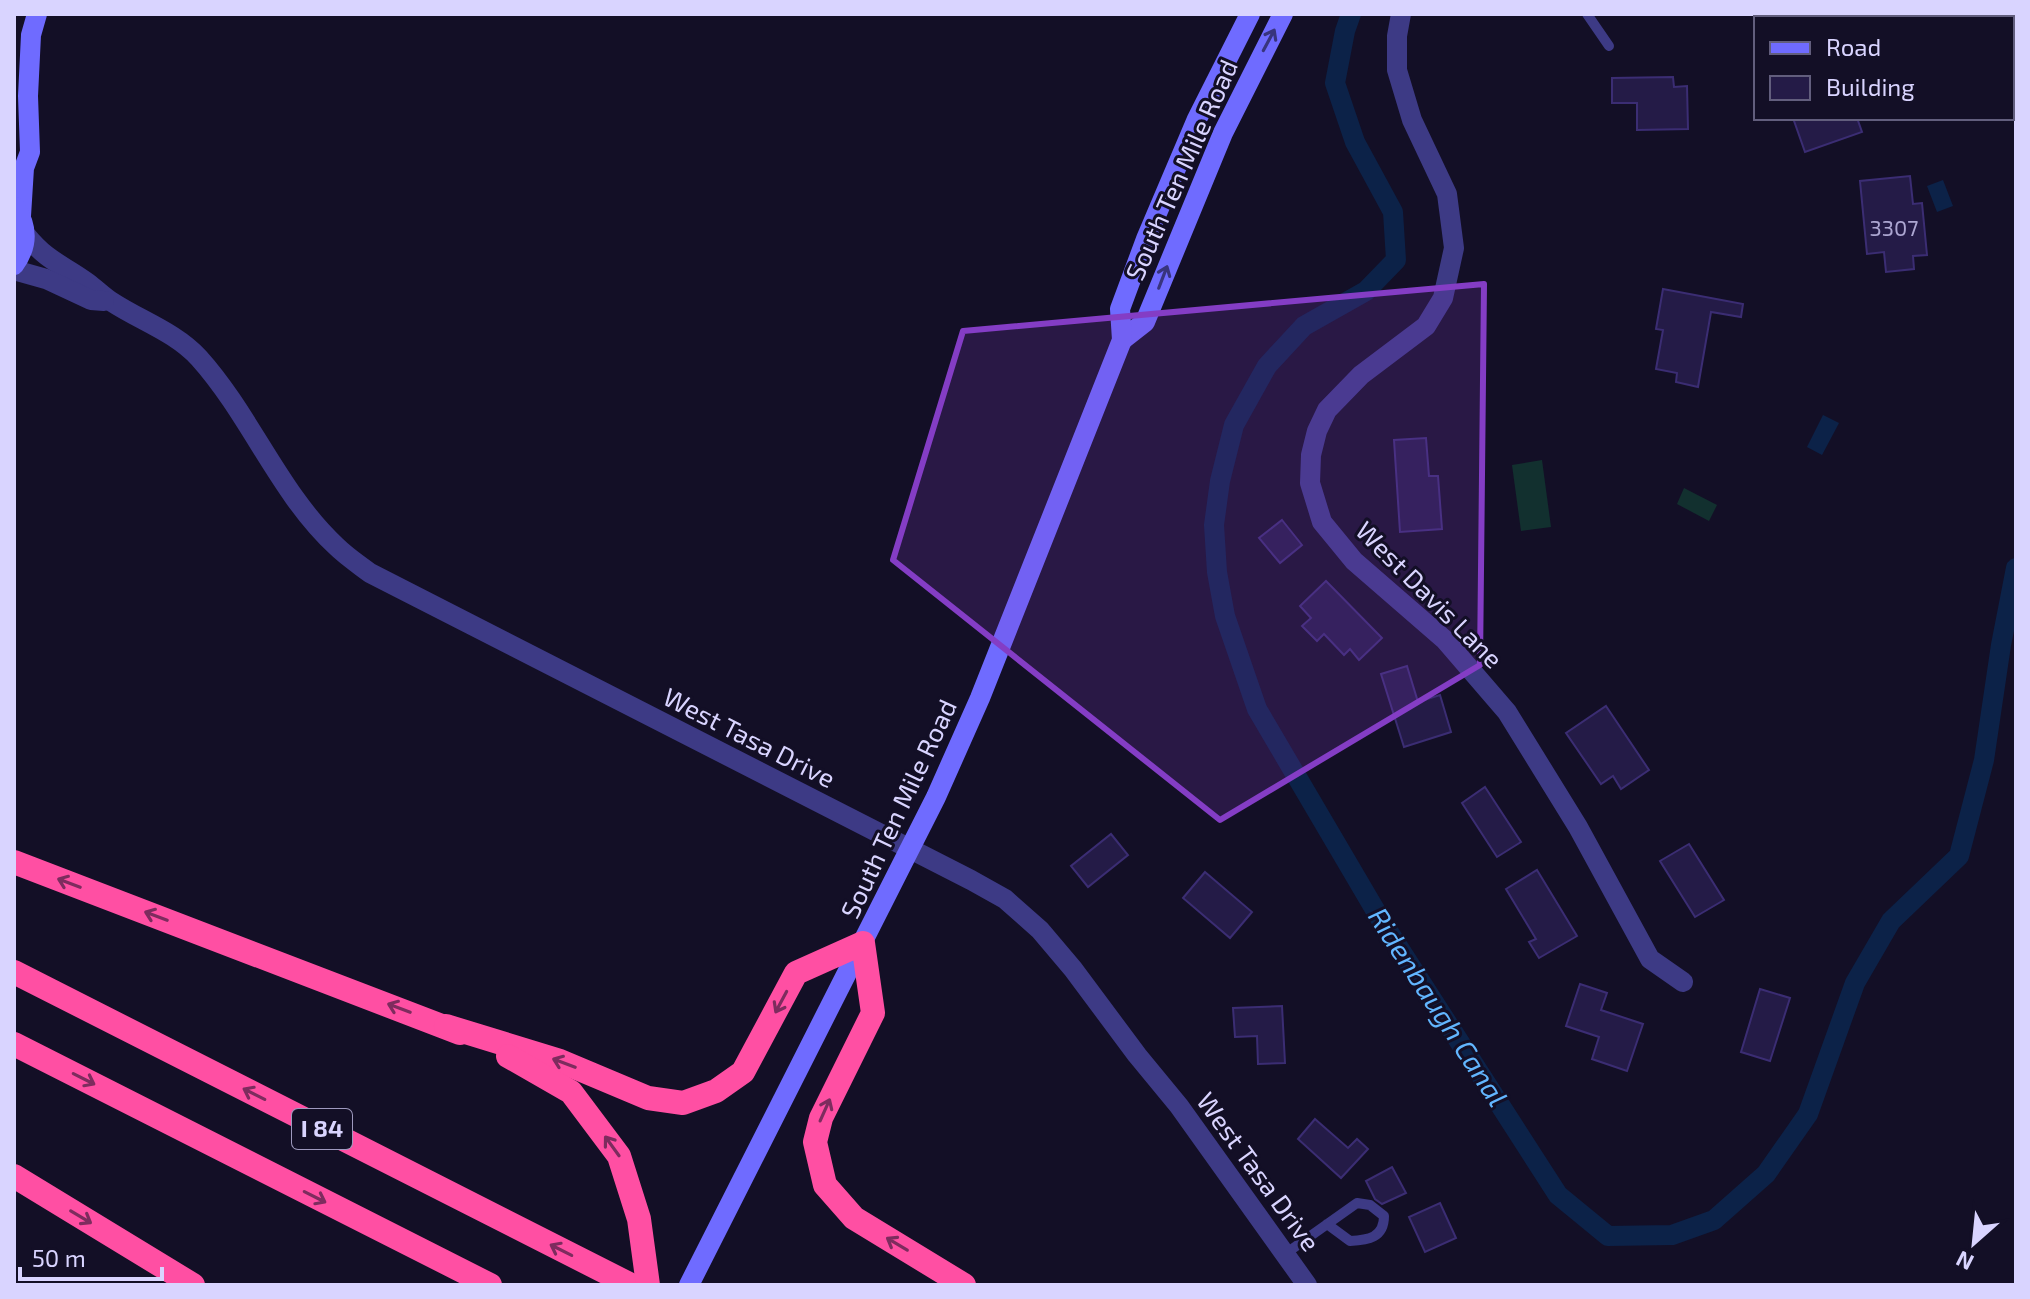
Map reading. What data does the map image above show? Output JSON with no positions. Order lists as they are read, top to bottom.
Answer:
{
  "streets": {
    "highway": ["I 84"],
    "main road": ["South Ten Mile Road"],
    "street": ["West Davis Lane", "West Tasa Drive"]
  },
  "water": ["Ridenbaugh Canal"],
  "house_numbers": ["3307"],
  "legend": ["Road", "Building"],
  "scale_bar": "50 m",
  "north": "bottom left"
}
